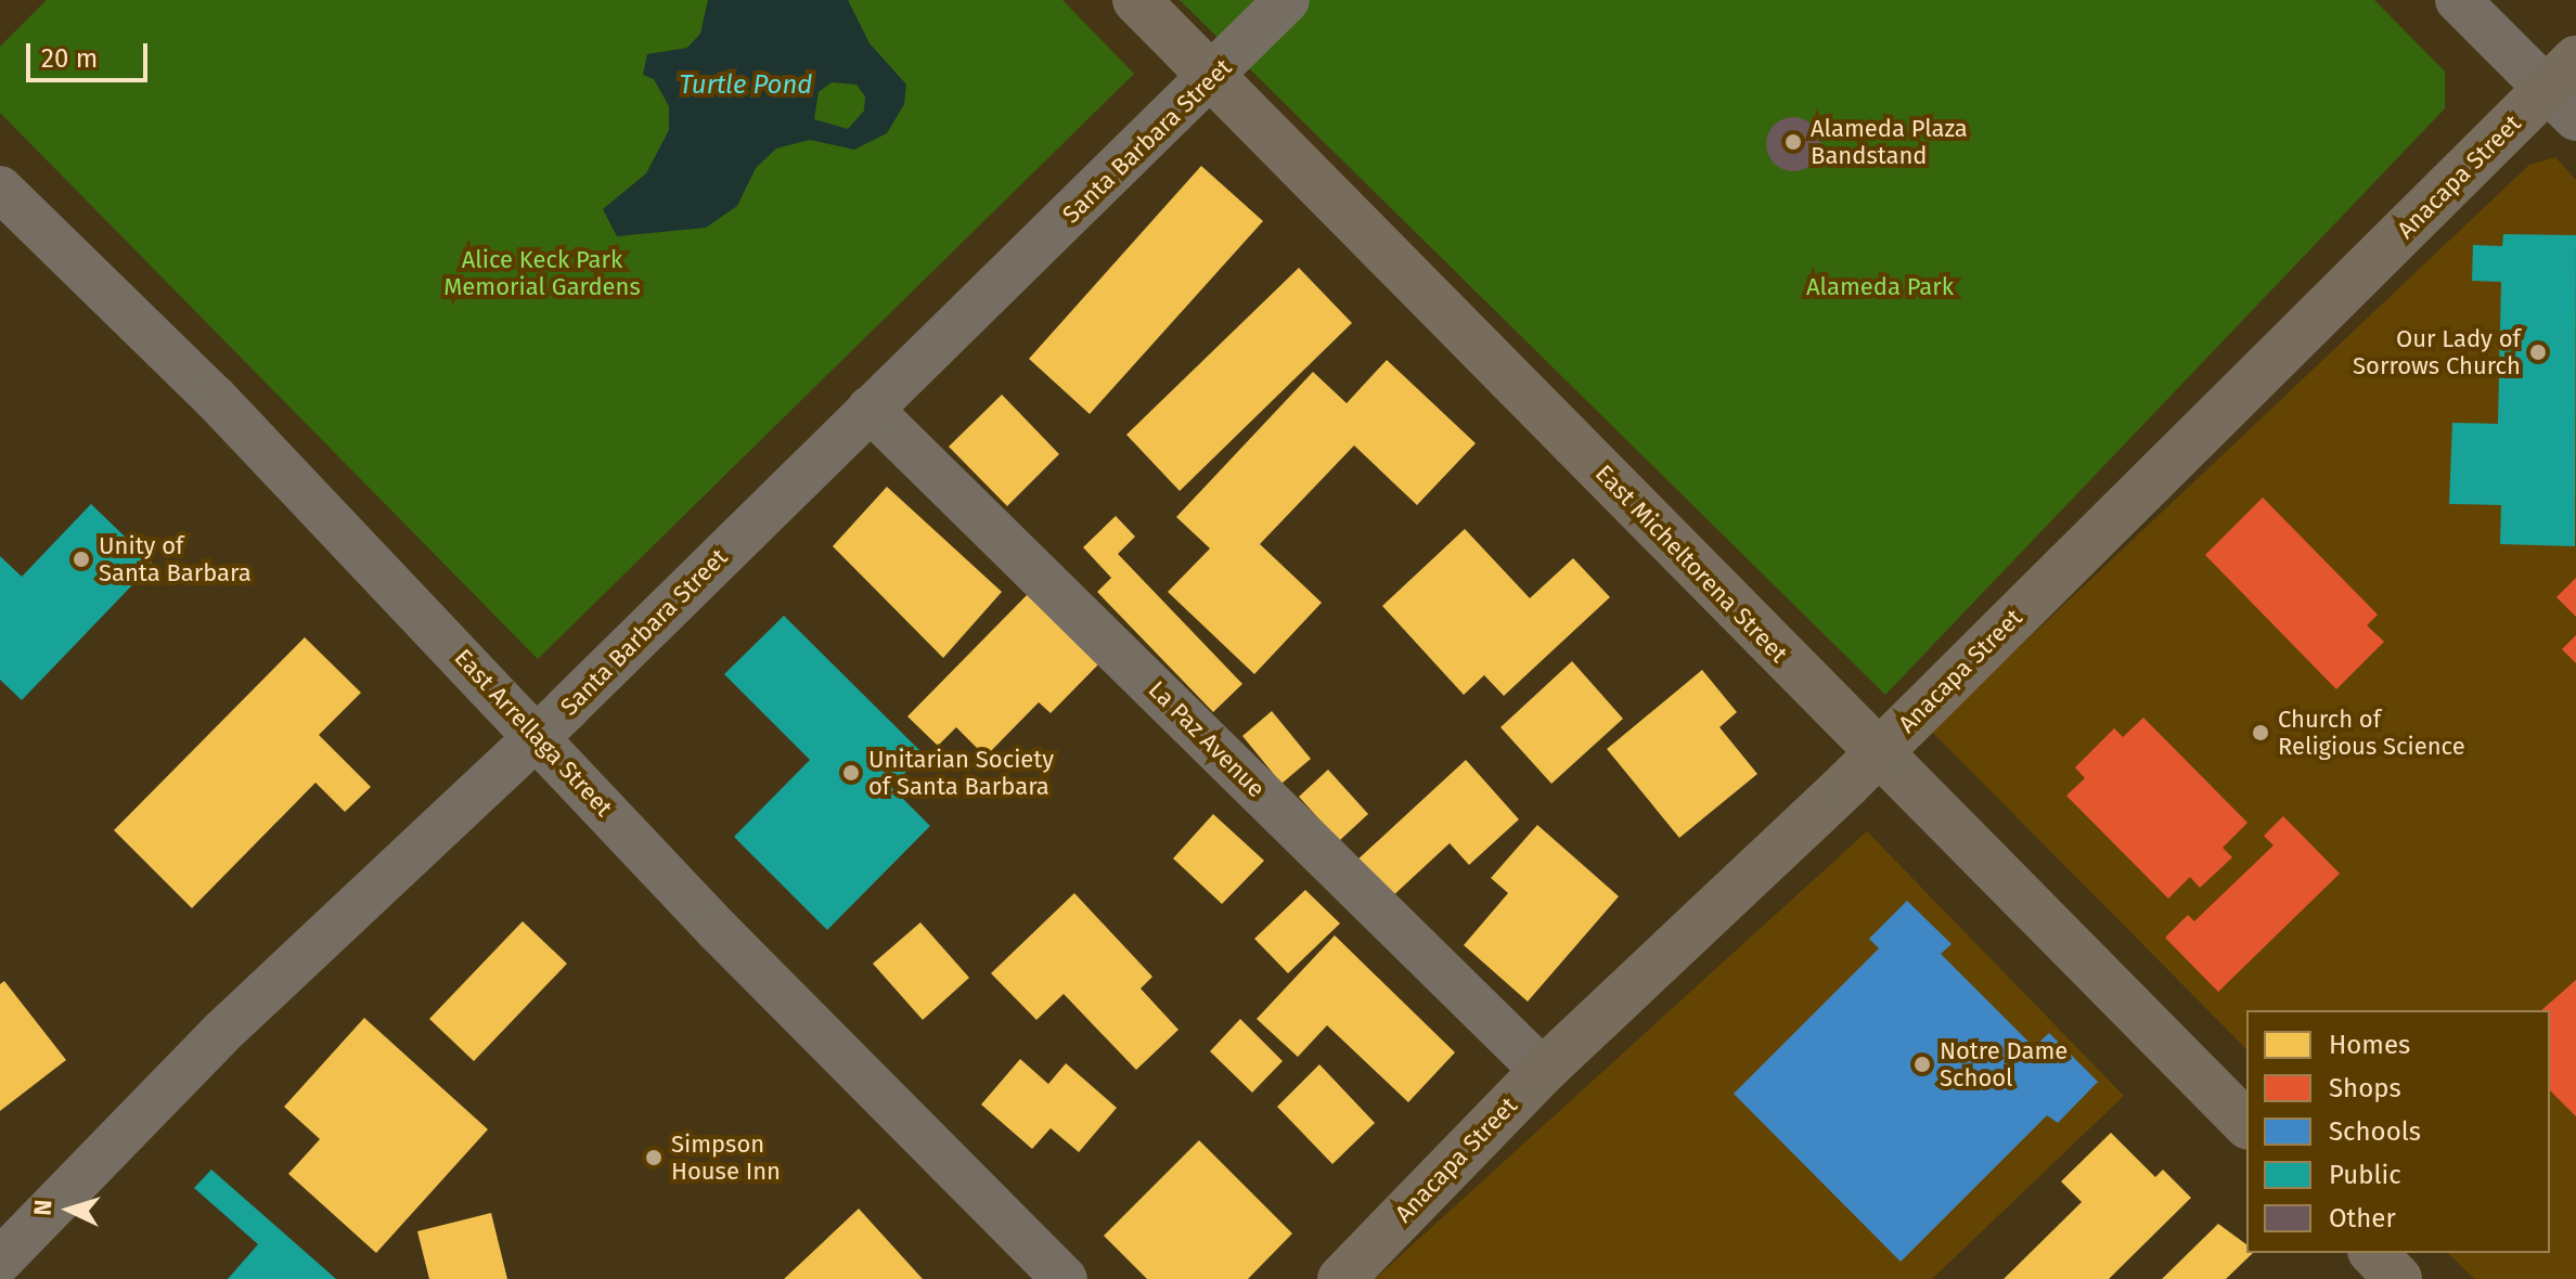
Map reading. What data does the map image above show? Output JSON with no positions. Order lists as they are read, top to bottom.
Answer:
{
  "streets": {
    "street": [
      "Santa Barbara Street",
      "Anacapa Street",
      "East Micheltorena Street",
      "East Arrellaga Street",
      "La Paz Avenue"
    ]
  },
  "crossings": [
    ["Santa Barbara Street", "East Micheltorena Street"],
    ["Santa Barbara Street", "East Arrellaga Street"],
    ["Santa Barbara Street", "La Paz Avenue"],
    ["Anacapa Street", "East Micheltorena Street"],
    ["Anacapa Street", "La Paz Avenue"]
  ],
  "water": ["Turtle Pond"],
  "parks": ["Alice Keck Park Memorial Gardens", "Alameda Park"],
  "places": [
    "Alameda Plaza Bandstand",
    "Our Lady of Sorrows Church",
    "Unity of Santa Barbara",
    "Church of Religious Science",
    "Unitarian Society of Santa Barbara",
    "Notre Dame School",
    "Simpson House Inn"
  ],
  "legend": [
    "Homes",
    "Shops",
    "Schools",
    "Public",
    "Other"
  ],
  "scale_bar": "20 m",
  "north": "left"
}
